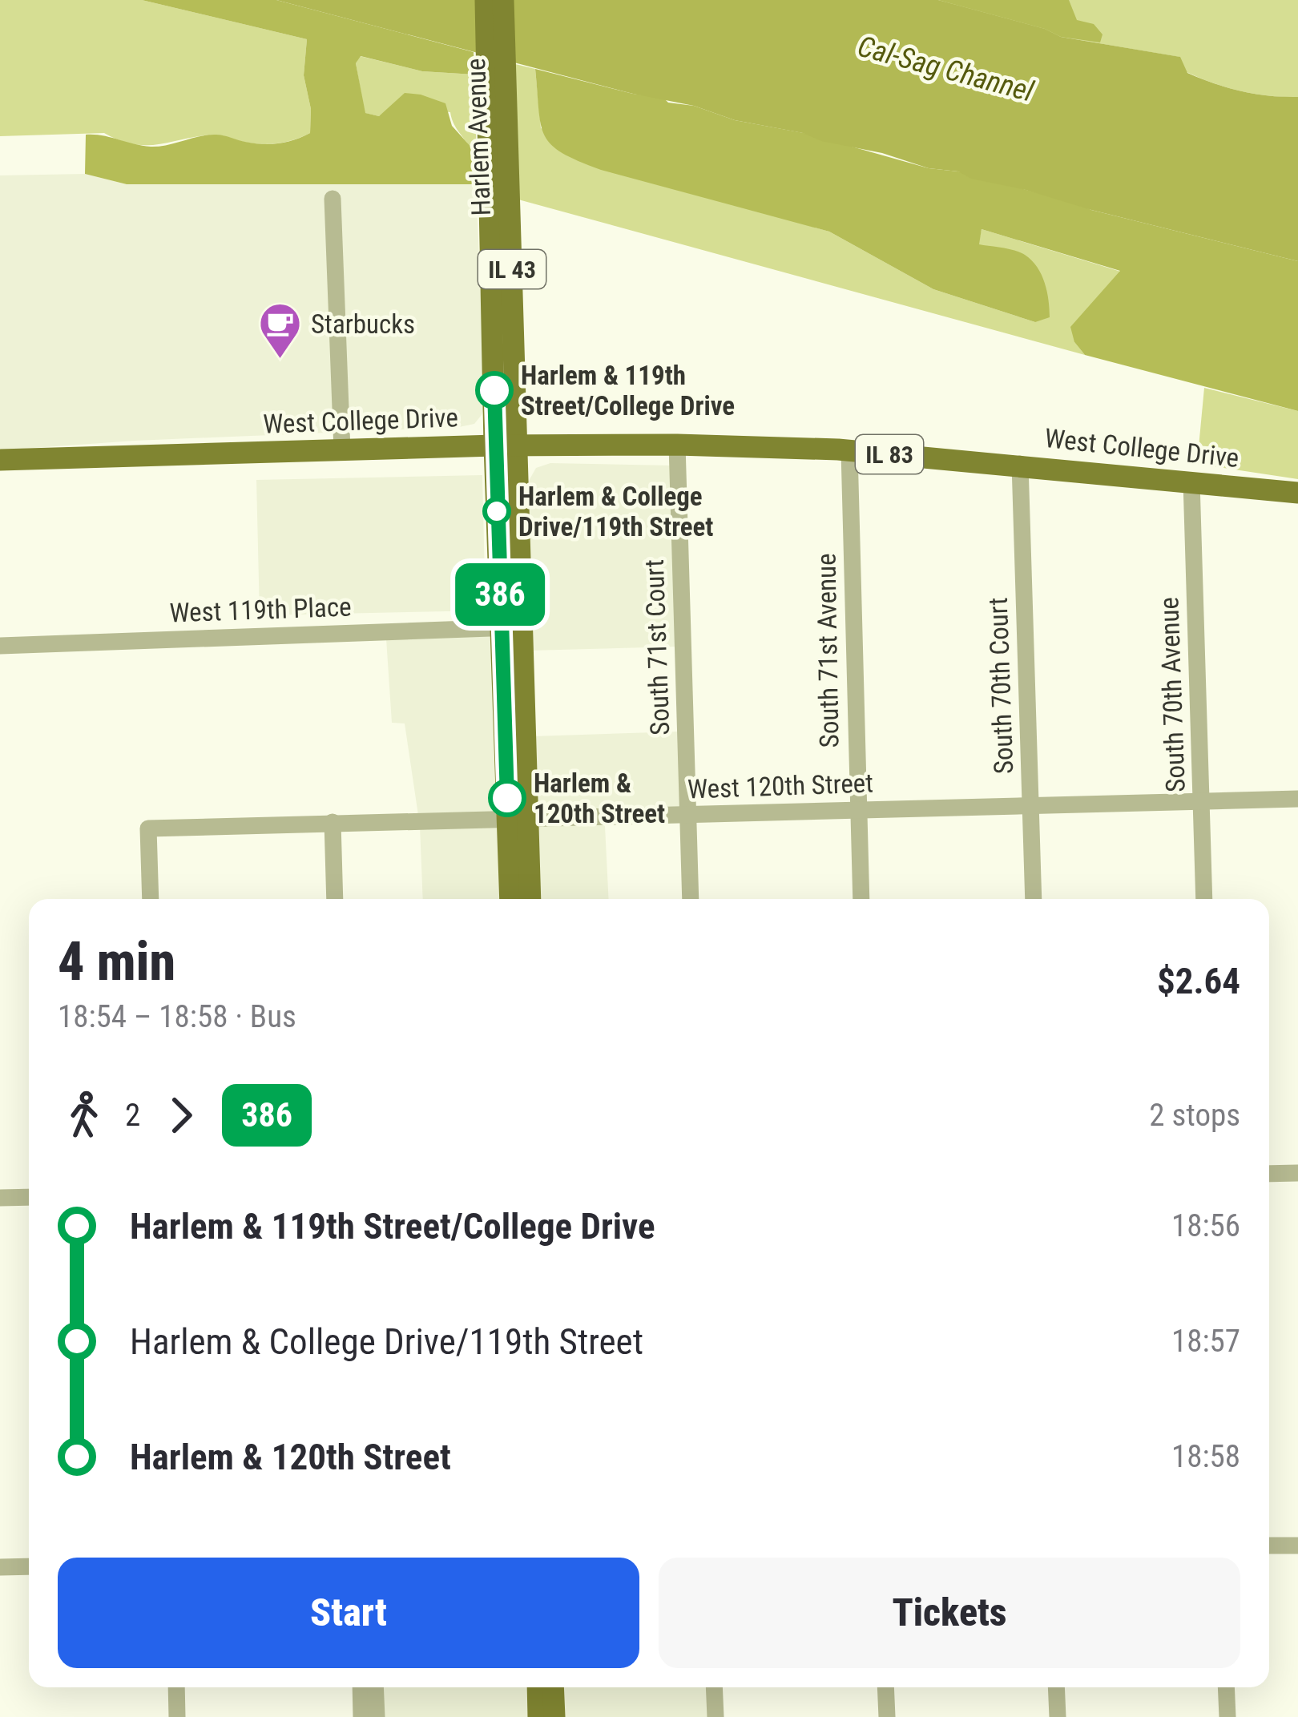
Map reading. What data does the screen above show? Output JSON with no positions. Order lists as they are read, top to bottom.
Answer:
{
  "streets": {
    "main road": [
      "Harlem Avenue",
      "IL 43",
      "West College Drive",
      "IL 83"
    ],
    "street": [
      "West 119th Place",
      "South 71st Court",
      "South 71st Avenue",
      "South 70th Court",
      "South 70th Avenue",
      "West 120th Street"
    ]
  },
  "crossings": [
    ["Harlem Avenue", "West College Drive"],
    ["Harlem Avenue", "West 119th Place"],
    ["Harlem Avenue", "West 120th Street"],
    ["West College Drive", "South 71st Court"],
    ["West College Drive", "South 71st Avenue"],
    ["West College Drive", "South 70th Court"],
    ["West College Drive", "South 70th Avenue"],
    ["South 71st Court", "West 120th Street"],
    ["South 71st Avenue", "West 120th Street"],
    ["South 70th Court", "West 120th Street"],
    ["South 70th Avenue", "West 120th Street"]
  ],
  "water": ["Cal-Sag Channel"],
  "places": {
    "cafe": ["Starbucks"],
    "other": ["Harlem & 119th Street/College Drive", "Harlem & College Drive/119th Street", "Harlem & 120th Street"]
  },
  "lines": ["bus line 386"],
  "page": {
    "on_map": "386",
    "heading": ["4 min", "18:54 – 18:58 · Bus", "$2.64"],
    "legs": ["2", "386", "2 stops"],
    "list": [
      {
        "name": "Harlem & 119th Street/College Drive",
        "value": "18:56"
      },
      {
        "name": "Harlem & College Drive/119th Street",
        "value": "18:57"
      },
      {
        "name": "Harlem & 120th Street",
        "value": "18:58"
      }
    ],
    "buttons": ["Start", "Tickets"]
  }
}
